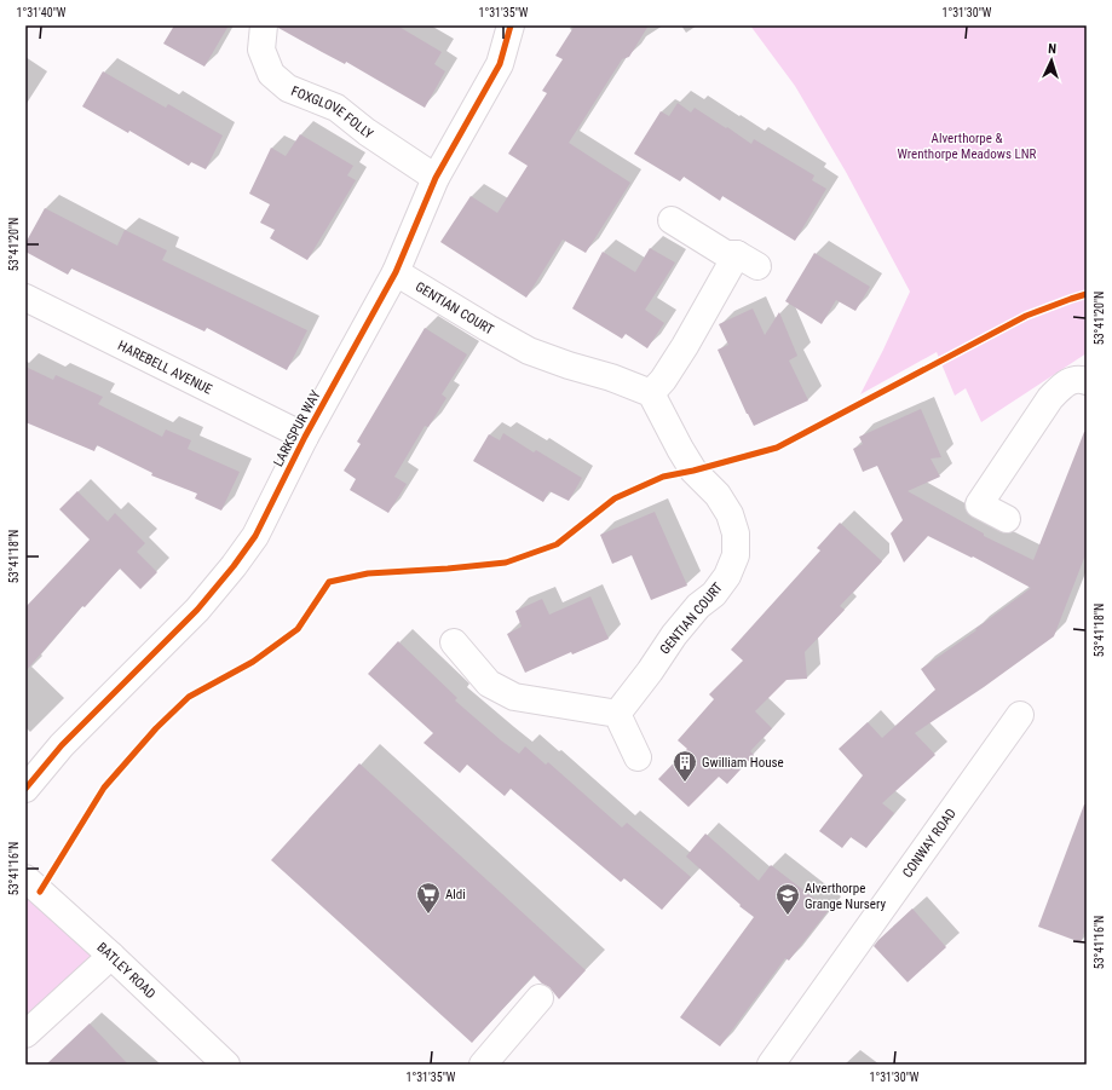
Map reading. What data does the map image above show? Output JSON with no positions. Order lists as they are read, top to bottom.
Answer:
{
  "streets": {
    "street": [
      "FOXGLOVE FOLLY",
      "GENTIAN COURT",
      "HAREBELL AVENUE",
      "LARKSPUR WAY",
      "CONWAY ROAD",
      "BATLEY ROAD"
    ]
  },
  "crossings": [
    ["FOXGLOVE FOLLY", "LARKSPUR WAY"],
    ["GENTIAN COURT", "LARKSPUR WAY"],
    ["HAREBELL AVENUE", "LARKSPUR WAY"]
  ],
  "parks": ["Alverthorpe & Wrenthorpe Meadows LNR"],
  "places": {
    "building": ["Gwilliam House"],
    "supermarket": ["Aldi"],
    "school or university": ["Alverthorpe Grange Nursery"]
  },
  "north": "top",
  "coordinates": [
    "1°31'40\"W",
    "1°31'35\"W",
    "1°31'30\"W",
    "53°41'20\"N",
    "53°41'18\"N",
    "53°41'16\"N"
  ]
}
